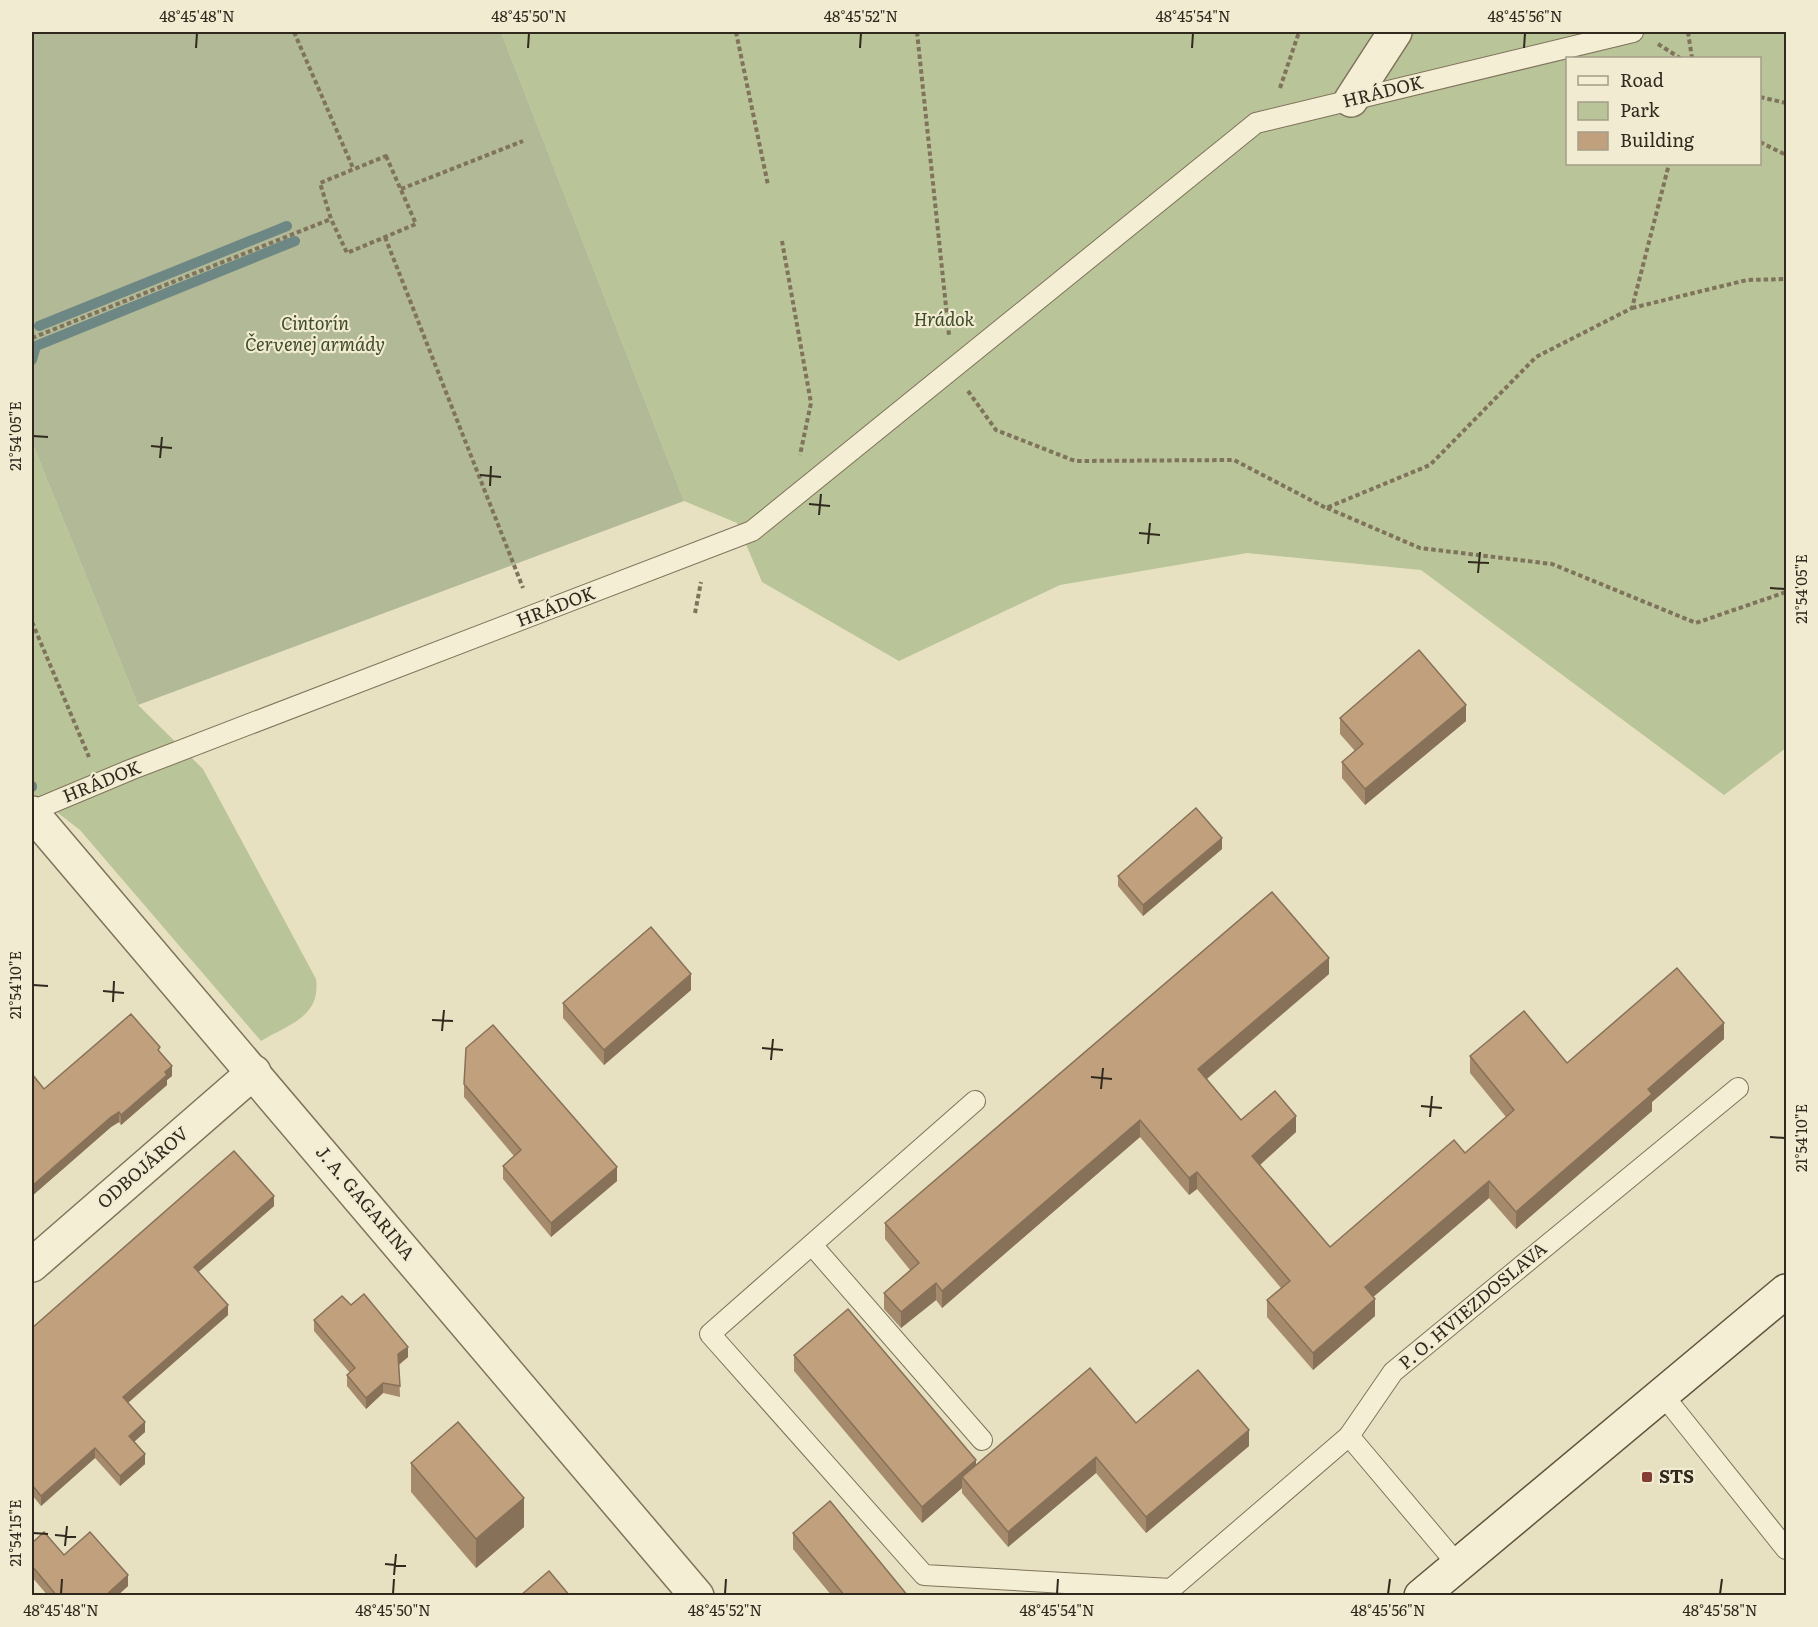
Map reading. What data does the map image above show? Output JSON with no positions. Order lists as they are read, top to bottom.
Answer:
{
  "streets": {
    "street": ["ODBOJÁROV", "J. A. GAGARINA"],
    "lane": ["HRÁDOK", "P. O. HVIEZDOSLAVA"]
  },
  "crossings": [
    ["HRÁDOK", "J. A. GAGARINA"],
    ["ODBOJÁROV", "J. A. GAGARINA"]
  ],
  "parks": ["Hrádok", "Cintorín Červenej armády"],
  "places": {
    "transit": ["STS"]
  },
  "legend": ["Road", "Park", "Building"],
  "coordinates": [
    "48°45'48\"N",
    "48°45'50\"N",
    "48°45'52\"N",
    "48°45'54\"N",
    "48°45'56\"N",
    "21°54'05\"E",
    "21°54'10\"E",
    "21°54'15\"E",
    "48°45'58\"N"
  ]
}
